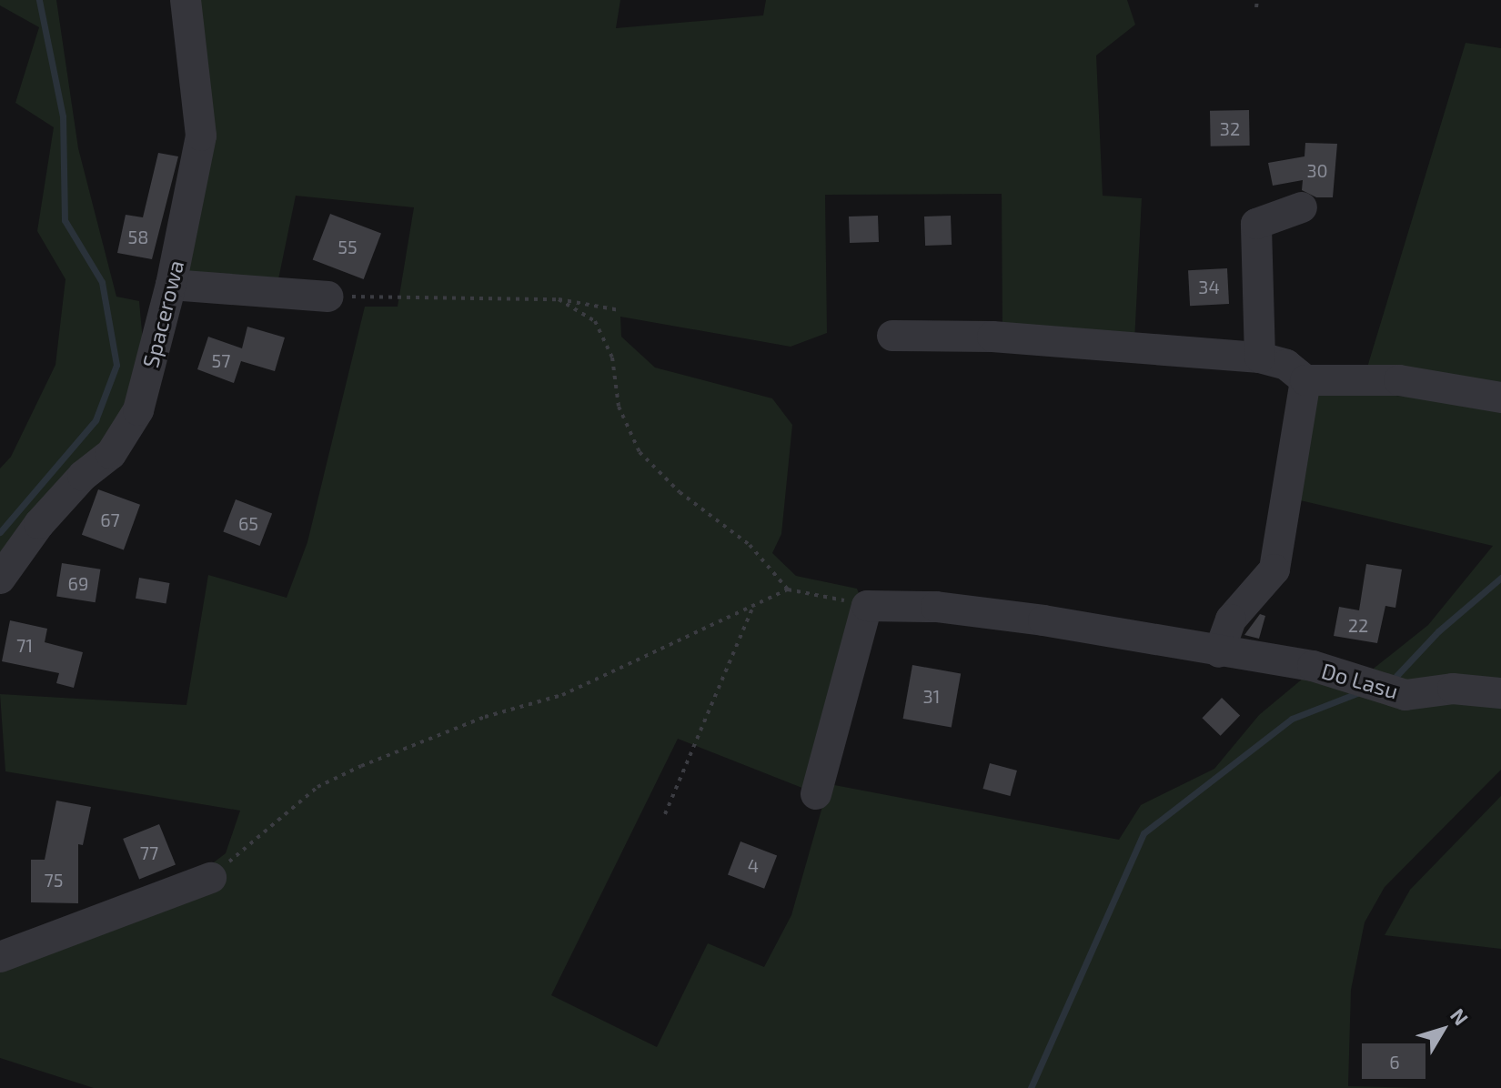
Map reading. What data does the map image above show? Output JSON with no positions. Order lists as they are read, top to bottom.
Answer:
{
  "streets": {
    "street": ["Spacerowa", "Do Lasu"]
  },
  "house_numbers": [
    "32",
    "30",
    "58",
    "55",
    "34",
    "57",
    "67",
    "65",
    "69",
    "22",
    "71",
    "31",
    "77",
    "4",
    "75",
    "6"
  ],
  "north": "top right"
}
